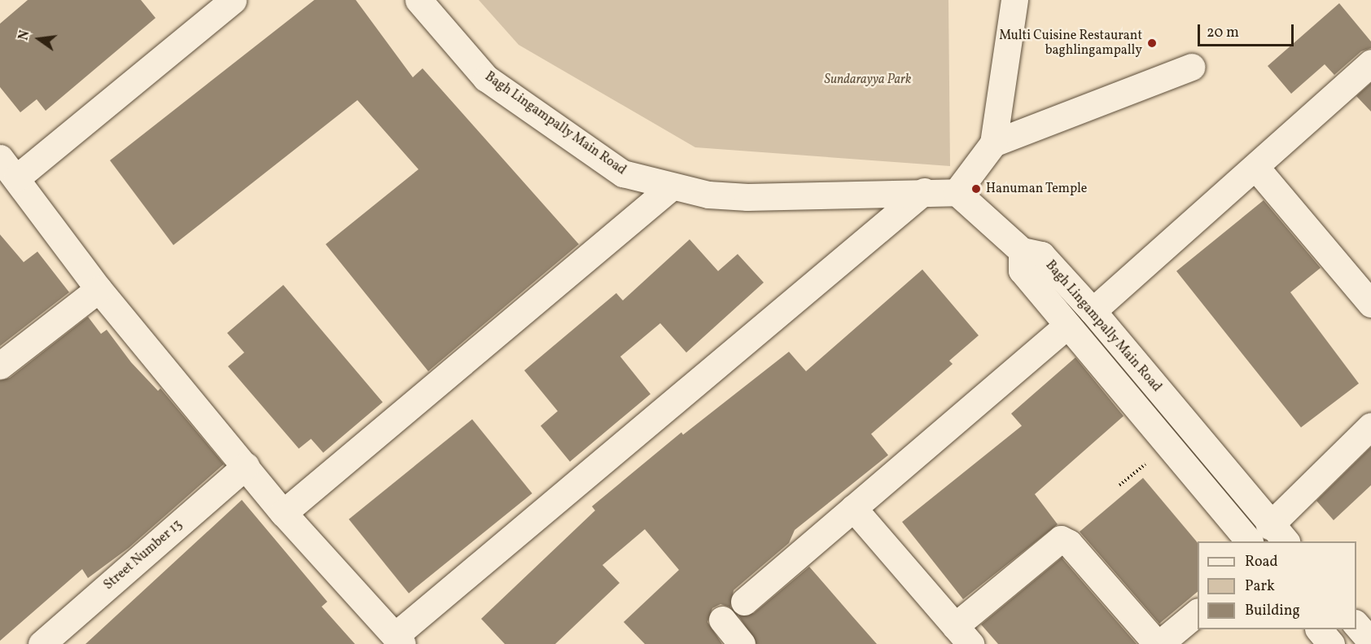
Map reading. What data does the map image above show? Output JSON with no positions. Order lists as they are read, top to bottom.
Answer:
{
  "streets": {
    "street": ["Bagh Lingampally Main Road", "Street Number 13"]
  },
  "parks": ["Sundarayya Park"],
  "places": ["Multi Cuisine Restaurant baghlingampally", "Hanuman Temple"],
  "legend": ["Road", "Park", "Building"],
  "scale_bar": "20 m",
  "north": "left"
}
